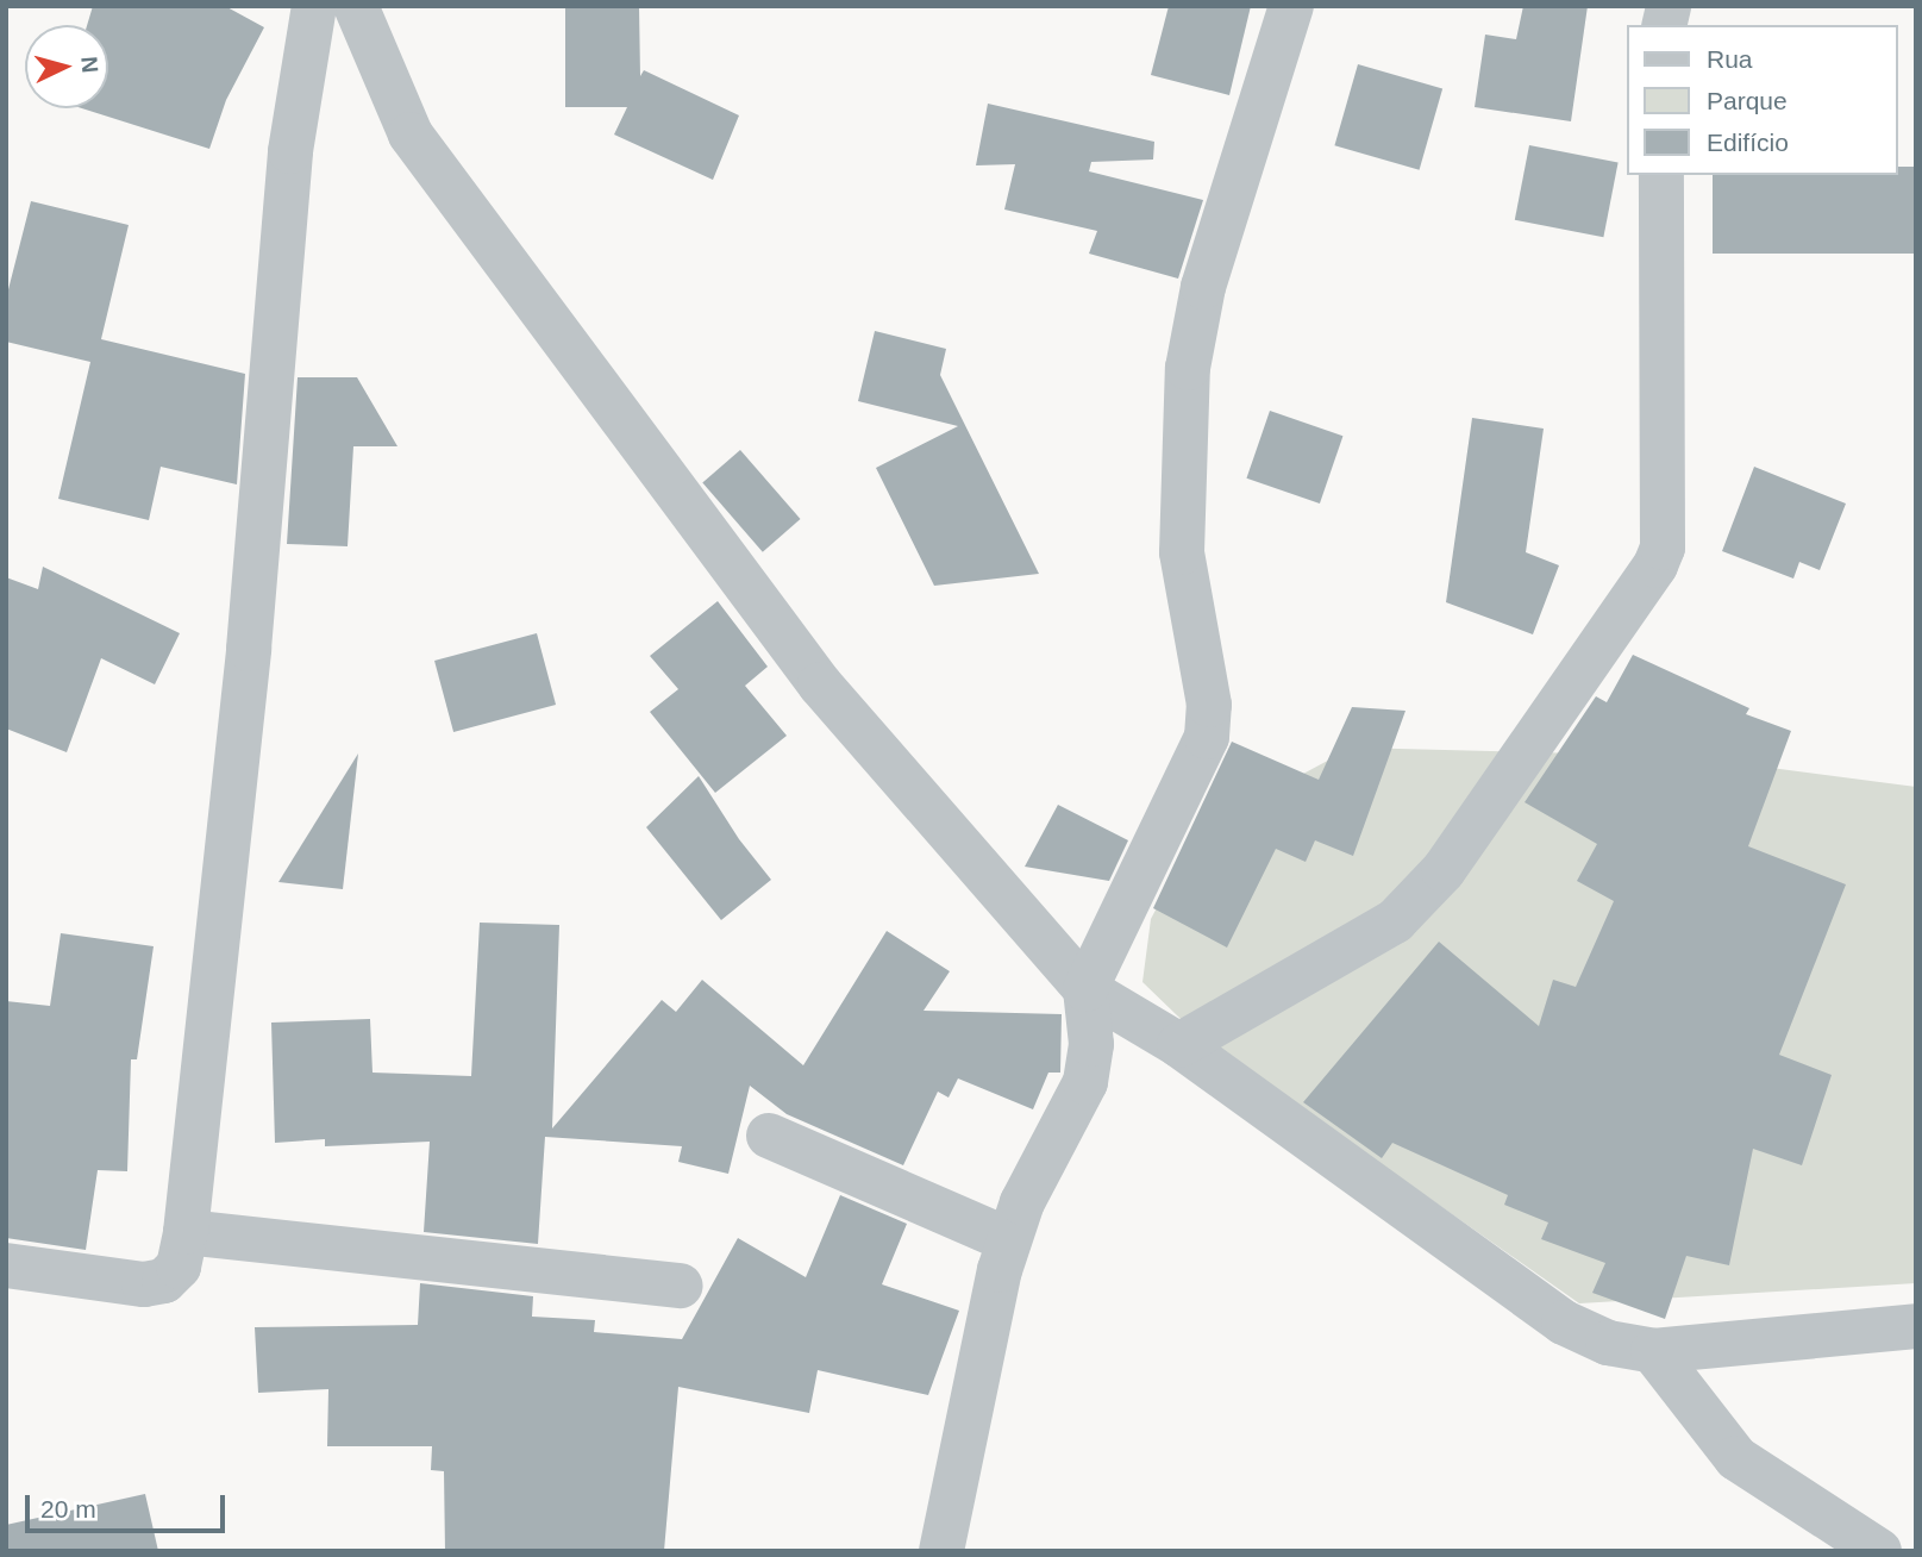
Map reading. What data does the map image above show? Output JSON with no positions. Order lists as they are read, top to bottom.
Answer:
{
  "legend": ["Rua", "Parque", "Edifício"],
  "scale_bar": "20 m",
  "north": "right"
}
